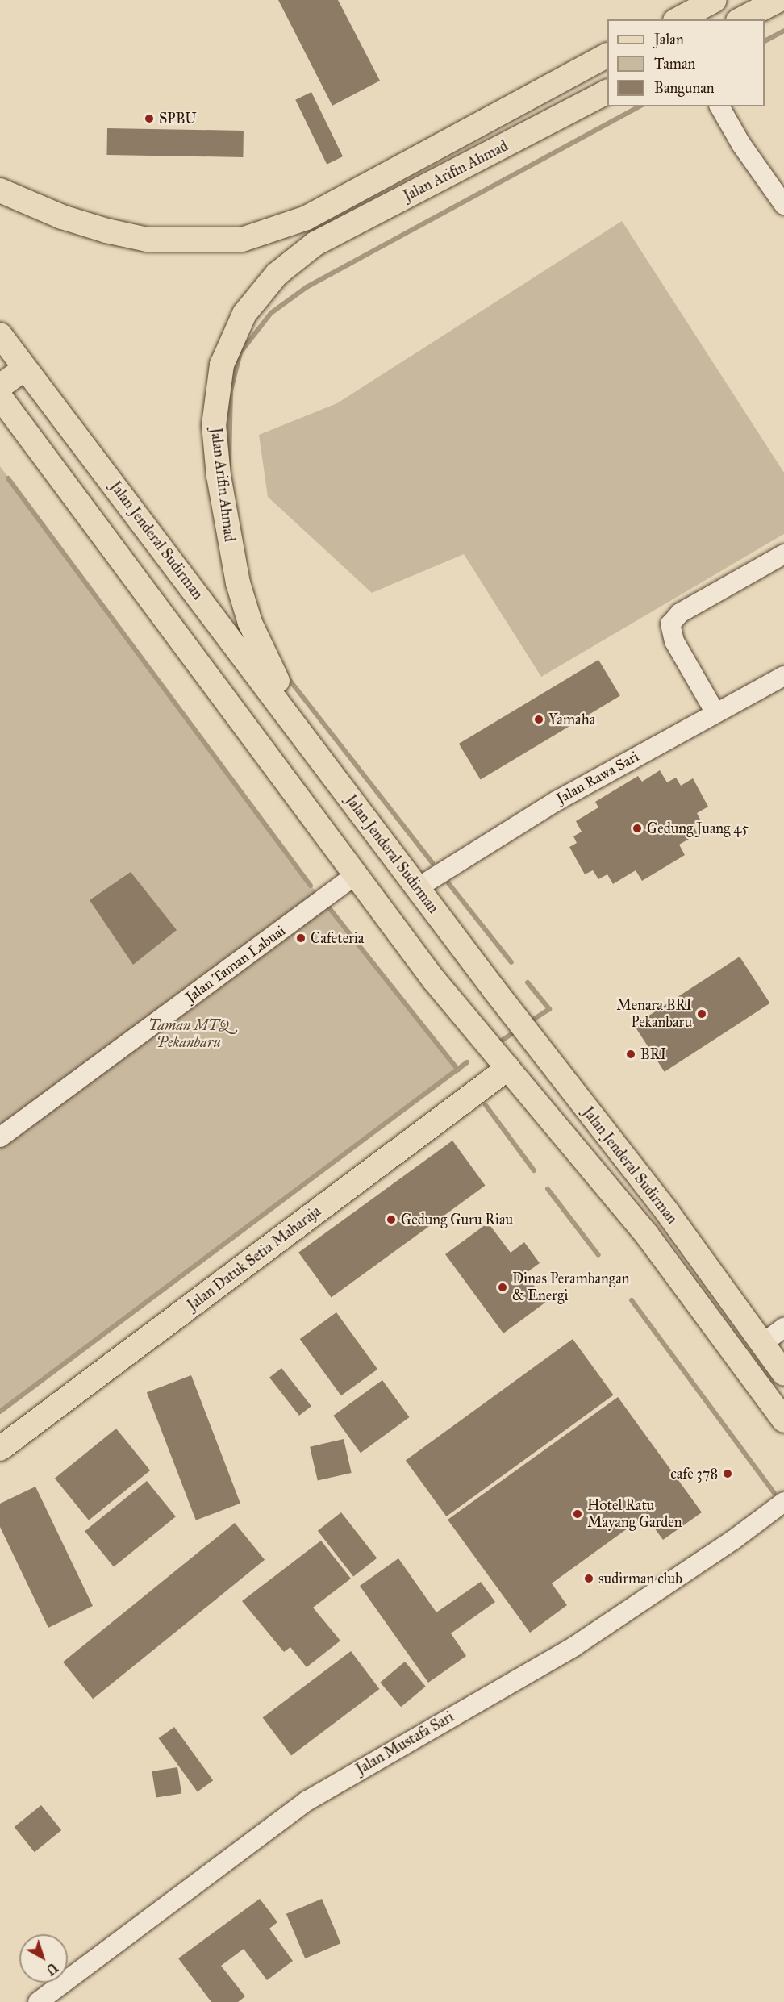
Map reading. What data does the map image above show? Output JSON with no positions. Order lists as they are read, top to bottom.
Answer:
{
  "streets": {
    "main road": ["Jalan Arifin Ahmad", "Jalan Jenderal Sudirman", "Jalan Datuk Setia Maharaja"],
    "street": ["Jalan Rawa Sari", "Jalan Taman Labuai", "Jalan Mustafa Sari"]
  },
  "crossings": [
    ["Jalan Arifin Ahmad", "Jalan Jenderal Sudirman"],
    ["Jalan Jenderal Sudirman", "Jalan Rawa Sari"],
    ["Jalan Jenderal Sudirman", "Jalan Taman Labuai"],
    ["Jalan Jenderal Sudirman", "Jalan Datuk Setia Maharaja"]
  ],
  "parks": ["Taman MTQ Pekanbaru"],
  "places": [
    "SPBU",
    "Yamaha",
    "Gedung Juang 45",
    "Cafeteria",
    "Menara BRI Pekanbaru",
    "BRI",
    "Gedung Guru Riau",
    "Dinas Perambangan & Energi",
    "cafe 378",
    "Hotel Ratu Mayang Garden",
    "sudirman club"
  ],
  "legend": ["Jalan", "Taman", "Bangunan"],
  "north": "bottom right"
}
